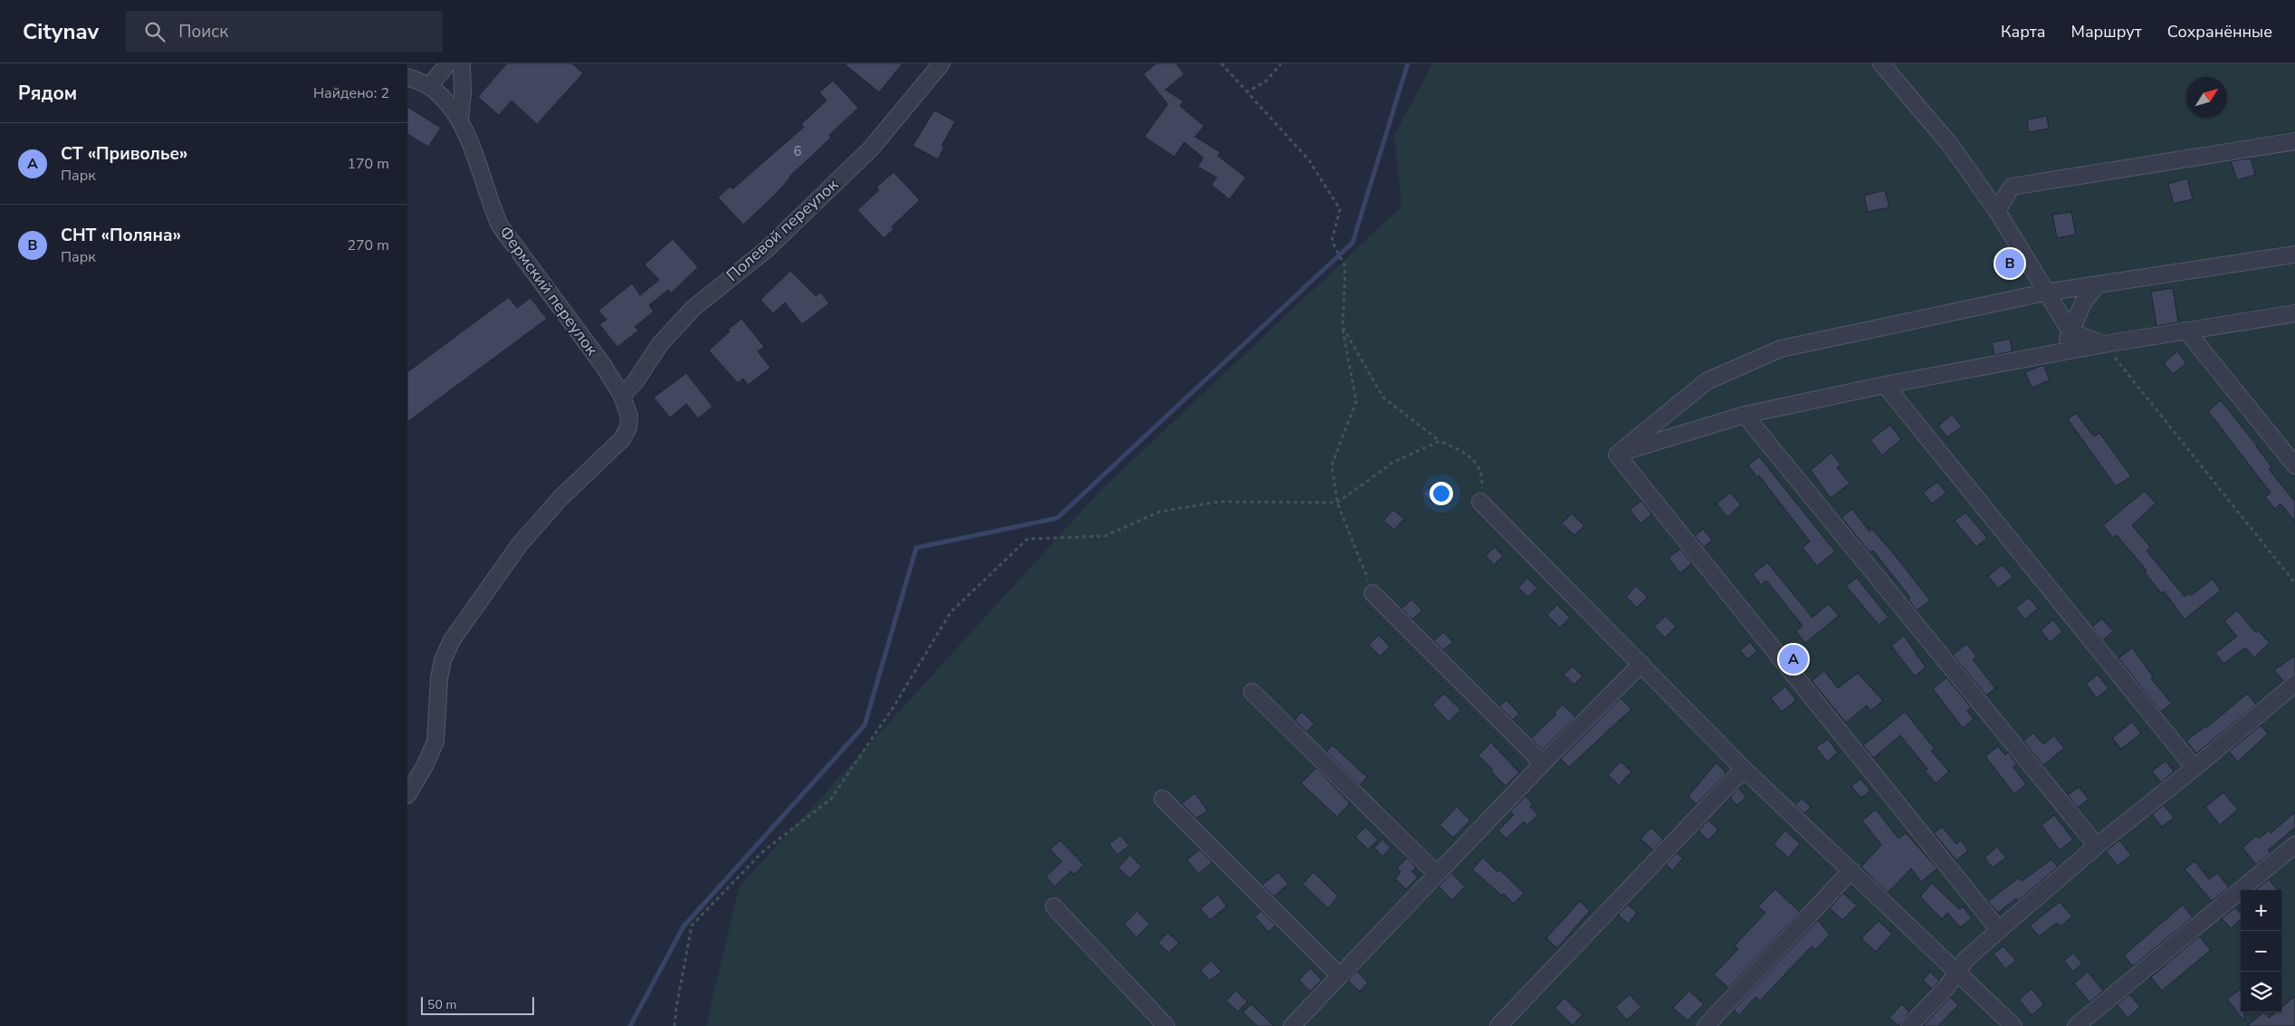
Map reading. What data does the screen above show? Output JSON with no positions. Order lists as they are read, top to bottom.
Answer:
{
  "streets": {
    "street": ["Полевой переулок", "Фермский переулок"]
  },
  "crossings": [
    ["Полевой переулок", "Фермский переулок"]
  ],
  "house_numbers": ["6"],
  "scale_bar": "50 m",
  "north": "top right",
  "page": {
    "header": "Citynav",
    "search": "Поиск",
    "nav": ["Карта", "Маршрут", "Сохранённые"],
    "heading": ["Рядом", "Найдено: 2"],
    "list": [
      {
        "mark": "A",
        "name": "СТ «Приволье»",
        "note": "Парк",
        "value": "170 m"
      },
      {
        "mark": "B",
        "name": "СНТ «Поляна»",
        "note": "Парк",
        "value": "270 m"
      }
    ],
    "pins": ["B", "A"],
    "map_buttons": ["+", "−"],
    "scale": "50 m"
  }
}
